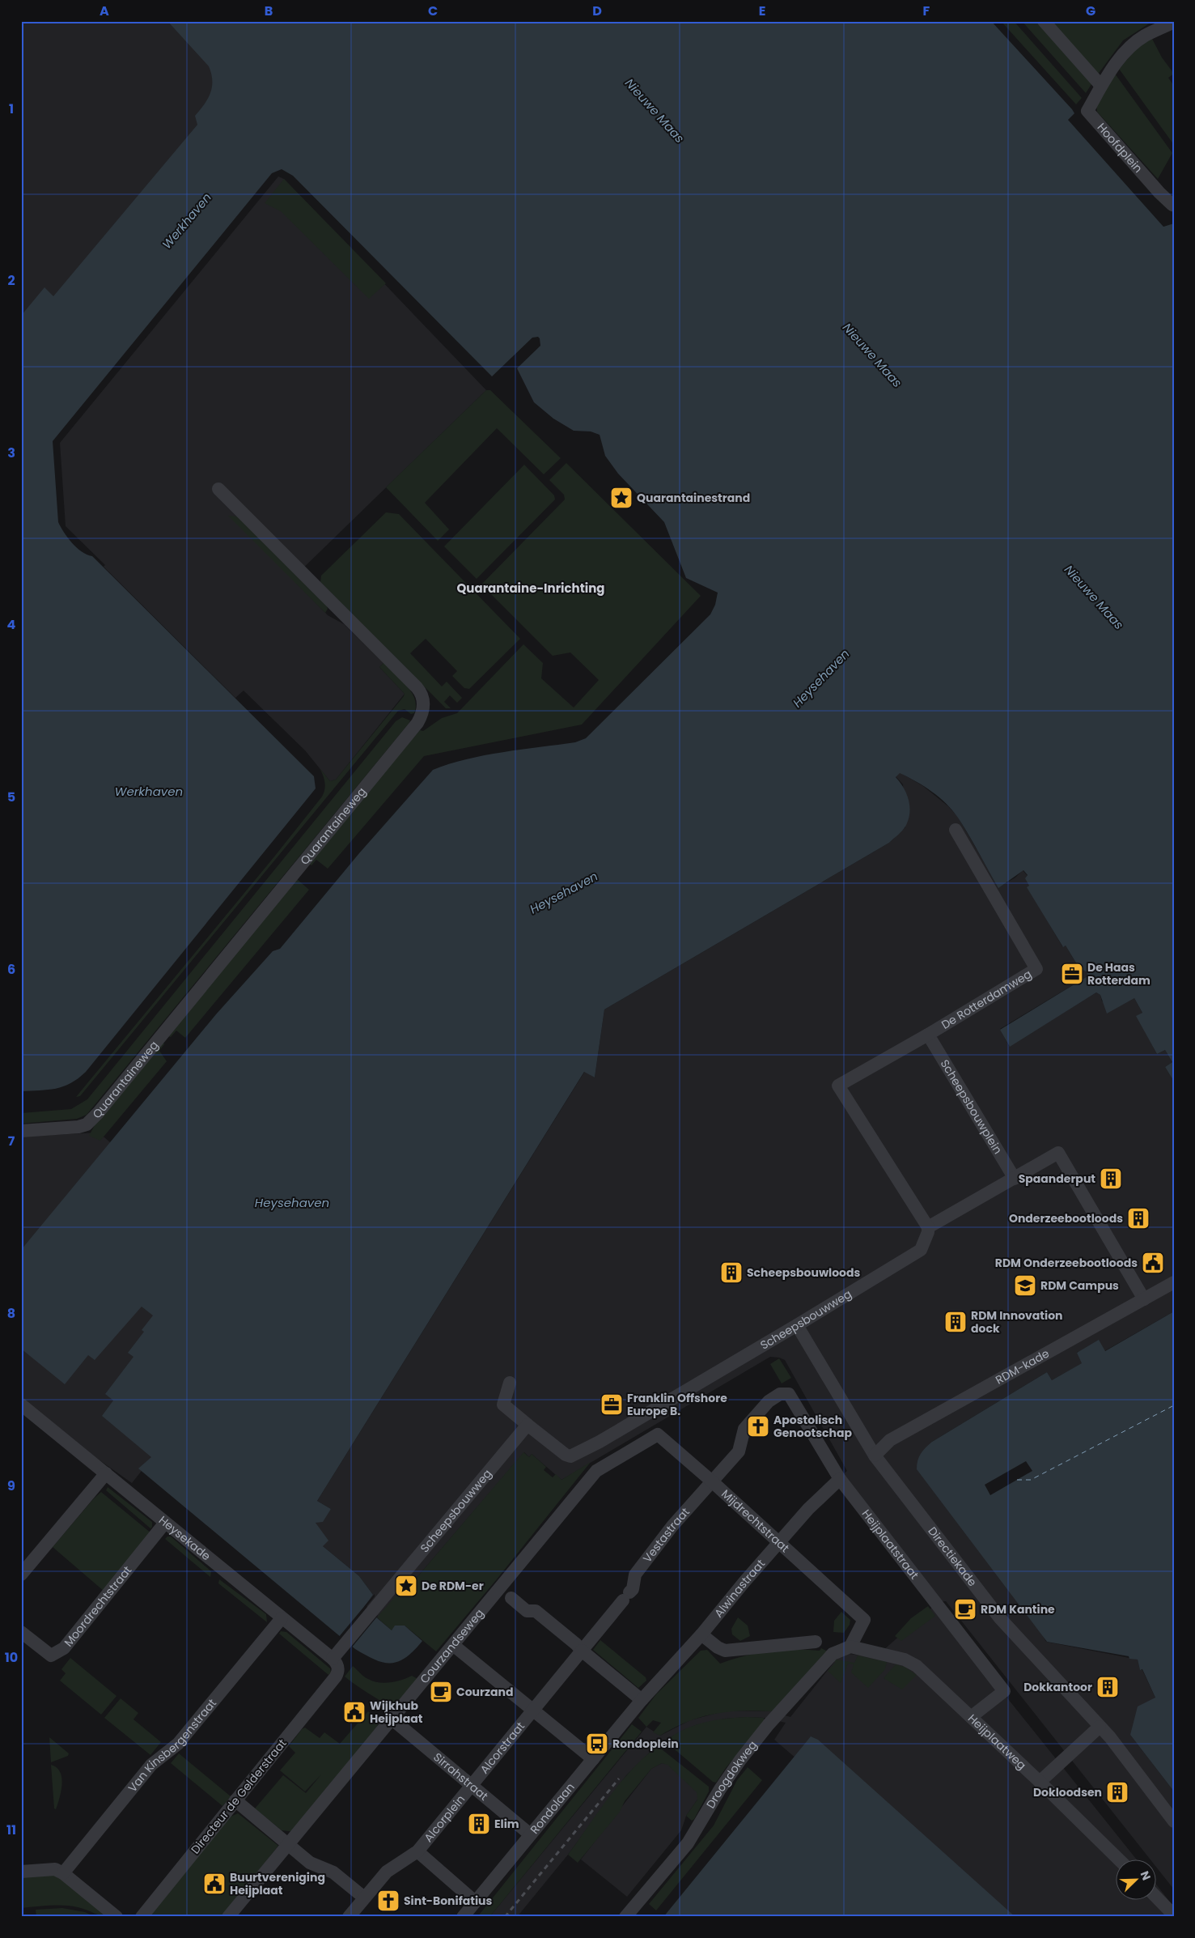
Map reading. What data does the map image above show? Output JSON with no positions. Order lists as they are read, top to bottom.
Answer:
{
  "streets": {
    "street": [
      "Hoofdplein",
      "Quarantaineweg",
      "De Rotterdamweg",
      "Scheepsbouwplein",
      "Scheepsbouwweg",
      "RDM-kade",
      "Mijdrechtstraat",
      "Vestastraat",
      "Heysekade",
      "Heijplaatstraat",
      "Directiekade",
      "Alwinastraat",
      "Moordrechtstraat",
      "Courzandseweg",
      "Heijplaatweg",
      "Van Kinsbergenstraat",
      "Alcorstraat",
      "Droogdokweg",
      "Sirrahstraat",
      "Directeur de Gelderstraat",
      "Rondolaan",
      "Alcorplein"
    ]
  },
  "crossings": [
    ["De Rotterdamweg", "Scheepsbouwplein"],
    ["De Rotterdamweg", "Scheepsbouwweg"],
    ["Scheepsbouwweg", "Heysekade"],
    ["Scheepsbouwweg", "Directiekade"],
    ["Scheepsbouwweg", "Directeur de Gelderstraat"],
    ["RDM-kade", "Directiekade"],
    ["Mijdrechtstraat", "Vestastraat"],
    ["Mijdrechtstraat", "Alwinastraat"],
    ["Mijdrechtstraat", "Courzandseweg"],
    ["Mijdrechtstraat", "Heijplaatweg"],
    ["Mijdrechtstraat", "Droogdokweg"],
    ["Vestastraat", "Heijplaatstraat"],
    ["Heysekade", "Moordrechtstraat"],
    ["Heysekade", "Van Kinsbergenstraat"],
    ["Heysekade", "Directeur de Gelderstraat"],
    ["Heijplaatstraat", "Alwinastraat"],
    ["Heijplaatstraat", "Heijplaatweg"],
    ["Alwinastraat", "Rondolaan"],
    ["Courzandseweg", "Sirrahstraat"],
    ["Heijplaatweg", "Droogdokweg"],
    ["Alcorstraat", "Sirrahstraat"],
    ["Alcorstraat", "Alcorplein"],
    ["Sirrahstraat", "Rondolaan"],
    ["Sirrahstraat", "Alcorplein"],
    ["Rondolaan", "Alcorplein"]
  ],
  "districts": ["Quarantaine-Inrichting"],
  "water": ["Nieuwe Maas", "Werkhaven", "Heysehaven"],
  "places": {
    "place": ["Quarantainestrand", "De RDM-er"],
    "office": ["De Haas Rotterdam", "Franklin Offshore Europe B."],
    "building": [
      "Spaanderput",
      "Onderzeebootloods",
      "Scheepsbouwloods",
      "RDM Innovation dock",
      "Dokkantoor",
      "Dokloodsen",
      "Elim"
    ],
    "public building": ["RDM Onderzeebootloods", "Wijkhub Heijplaat", "Buurtvereniging Heijplaat"],
    "school or university": ["RDM Campus"],
    "church": ["Apostolisch Genootschap", "Sint-Bonifatius"],
    "cafe": ["RDM Kantine", "Courzand"],
    "bus stop": ["Rondoplein"]
  },
  "north": "top right",
  "grid": {
    "columns": [
      "A",
      "B",
      "C",
      "D",
      "E",
      "F",
      "G"
    ],
    "rows": [
      "1",
      "2",
      "3",
      "4",
      "5",
      "6",
      "7",
      "8",
      "9",
      "10",
      "11"
    ]
  }
}
